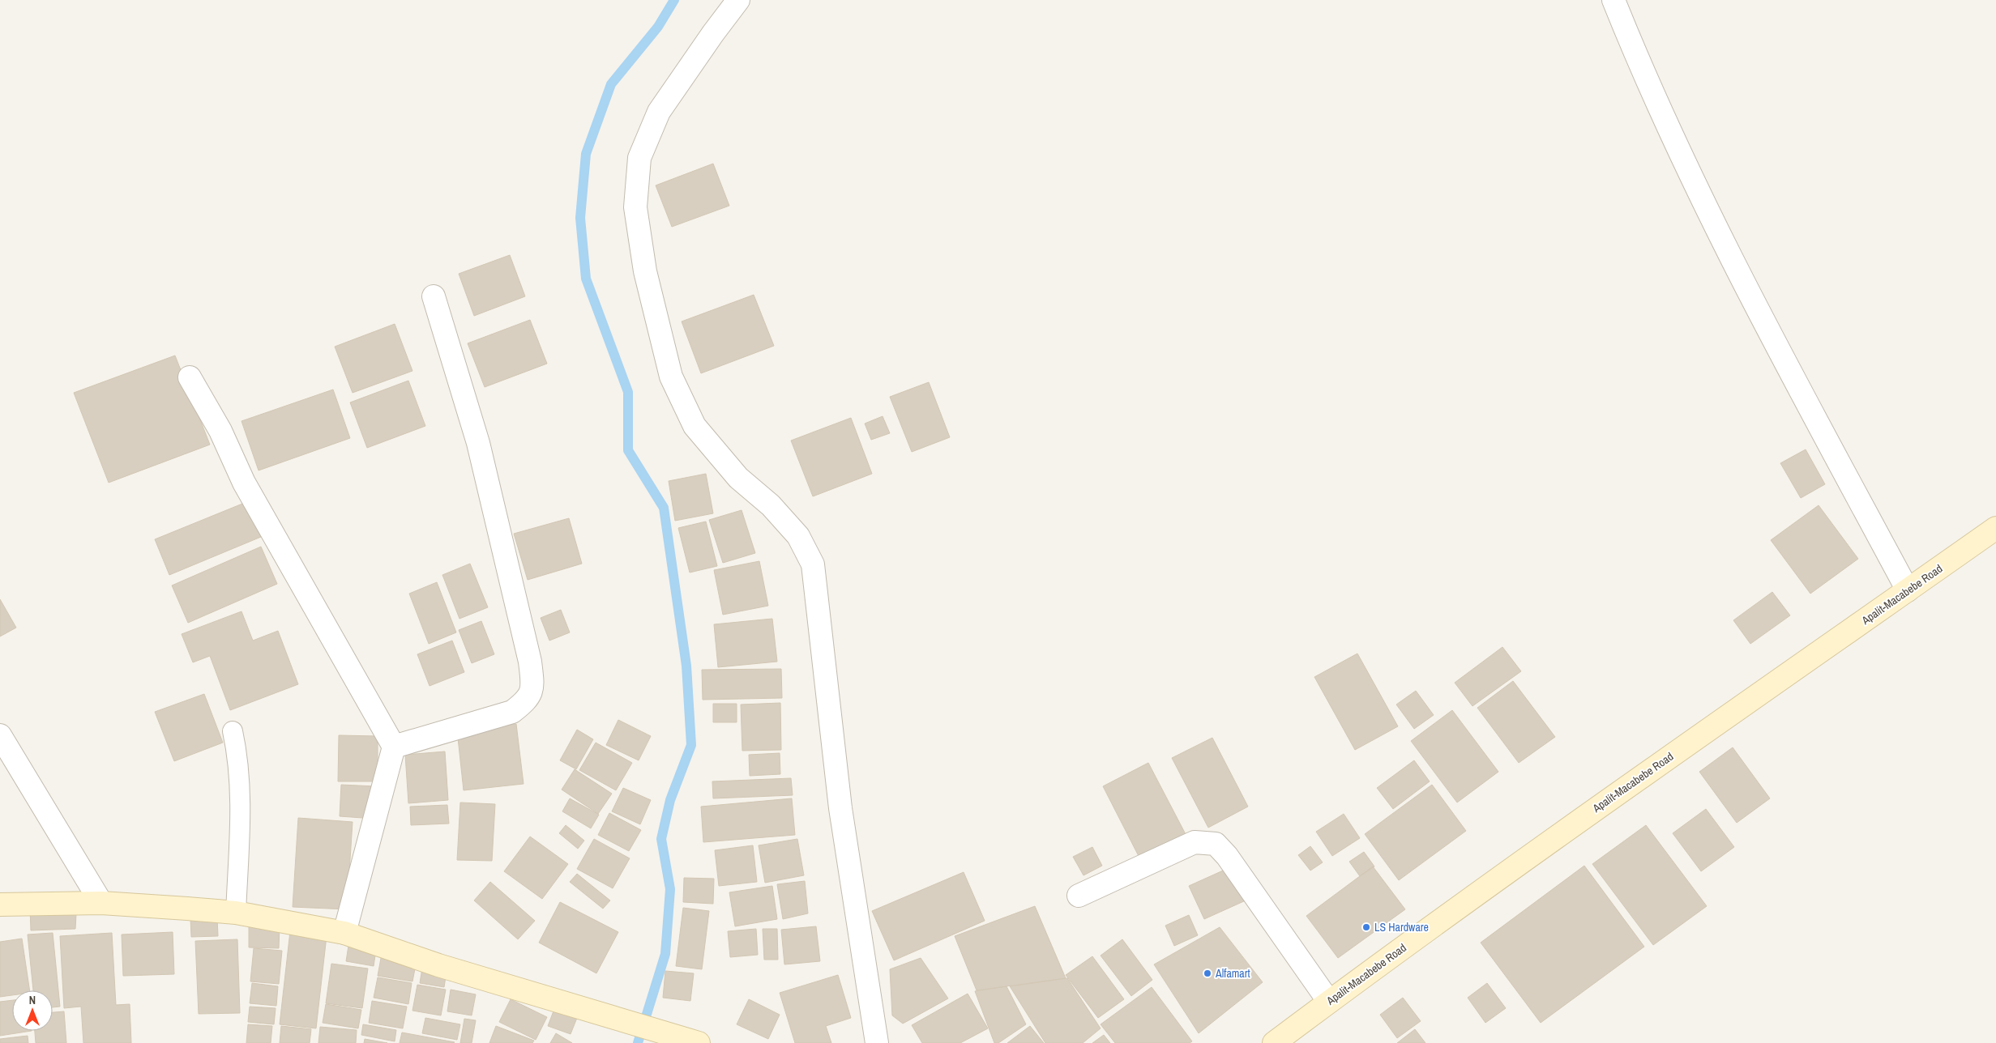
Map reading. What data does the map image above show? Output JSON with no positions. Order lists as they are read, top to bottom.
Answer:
{
  "streets": {
    "main road": ["Apalit-Macabebe Road"]
  },
  "places": ["LS Hardware", "Alfamart"],
  "north": "top"
}
